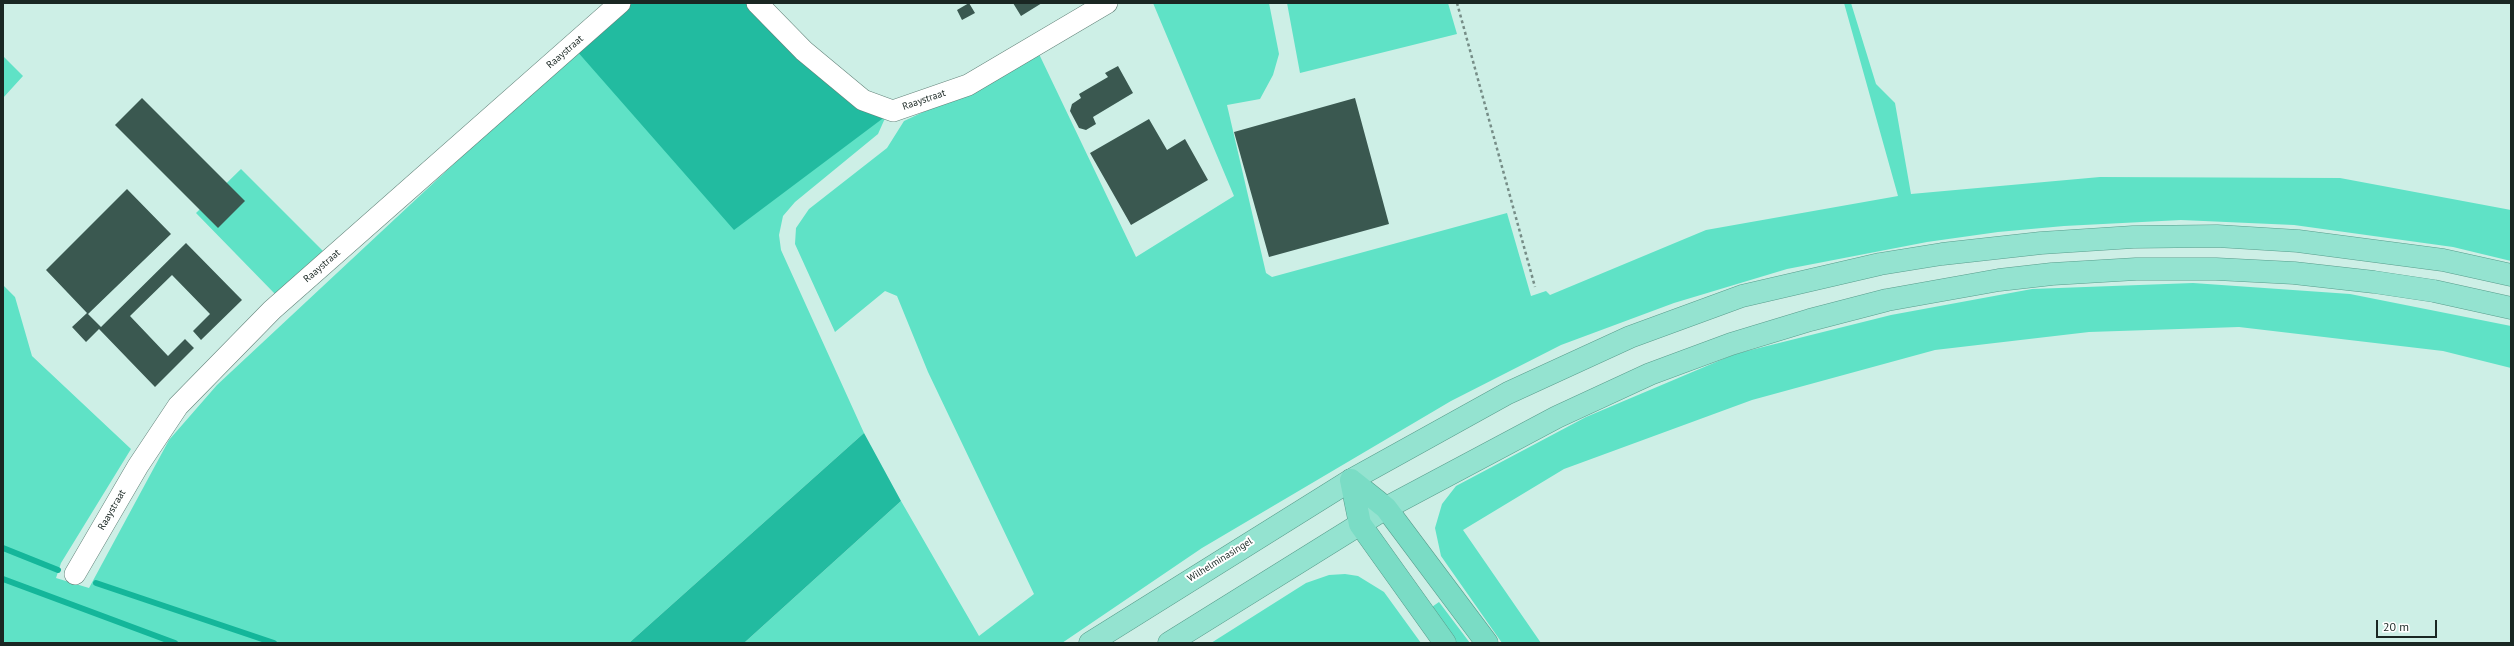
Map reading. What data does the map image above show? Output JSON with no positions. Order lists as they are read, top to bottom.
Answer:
{
  "streets": {
    "highway": ["Wilhelminasingel"],
    "street": ["Raaystraat"]
  },
  "scale_bar": "20 m"
}
